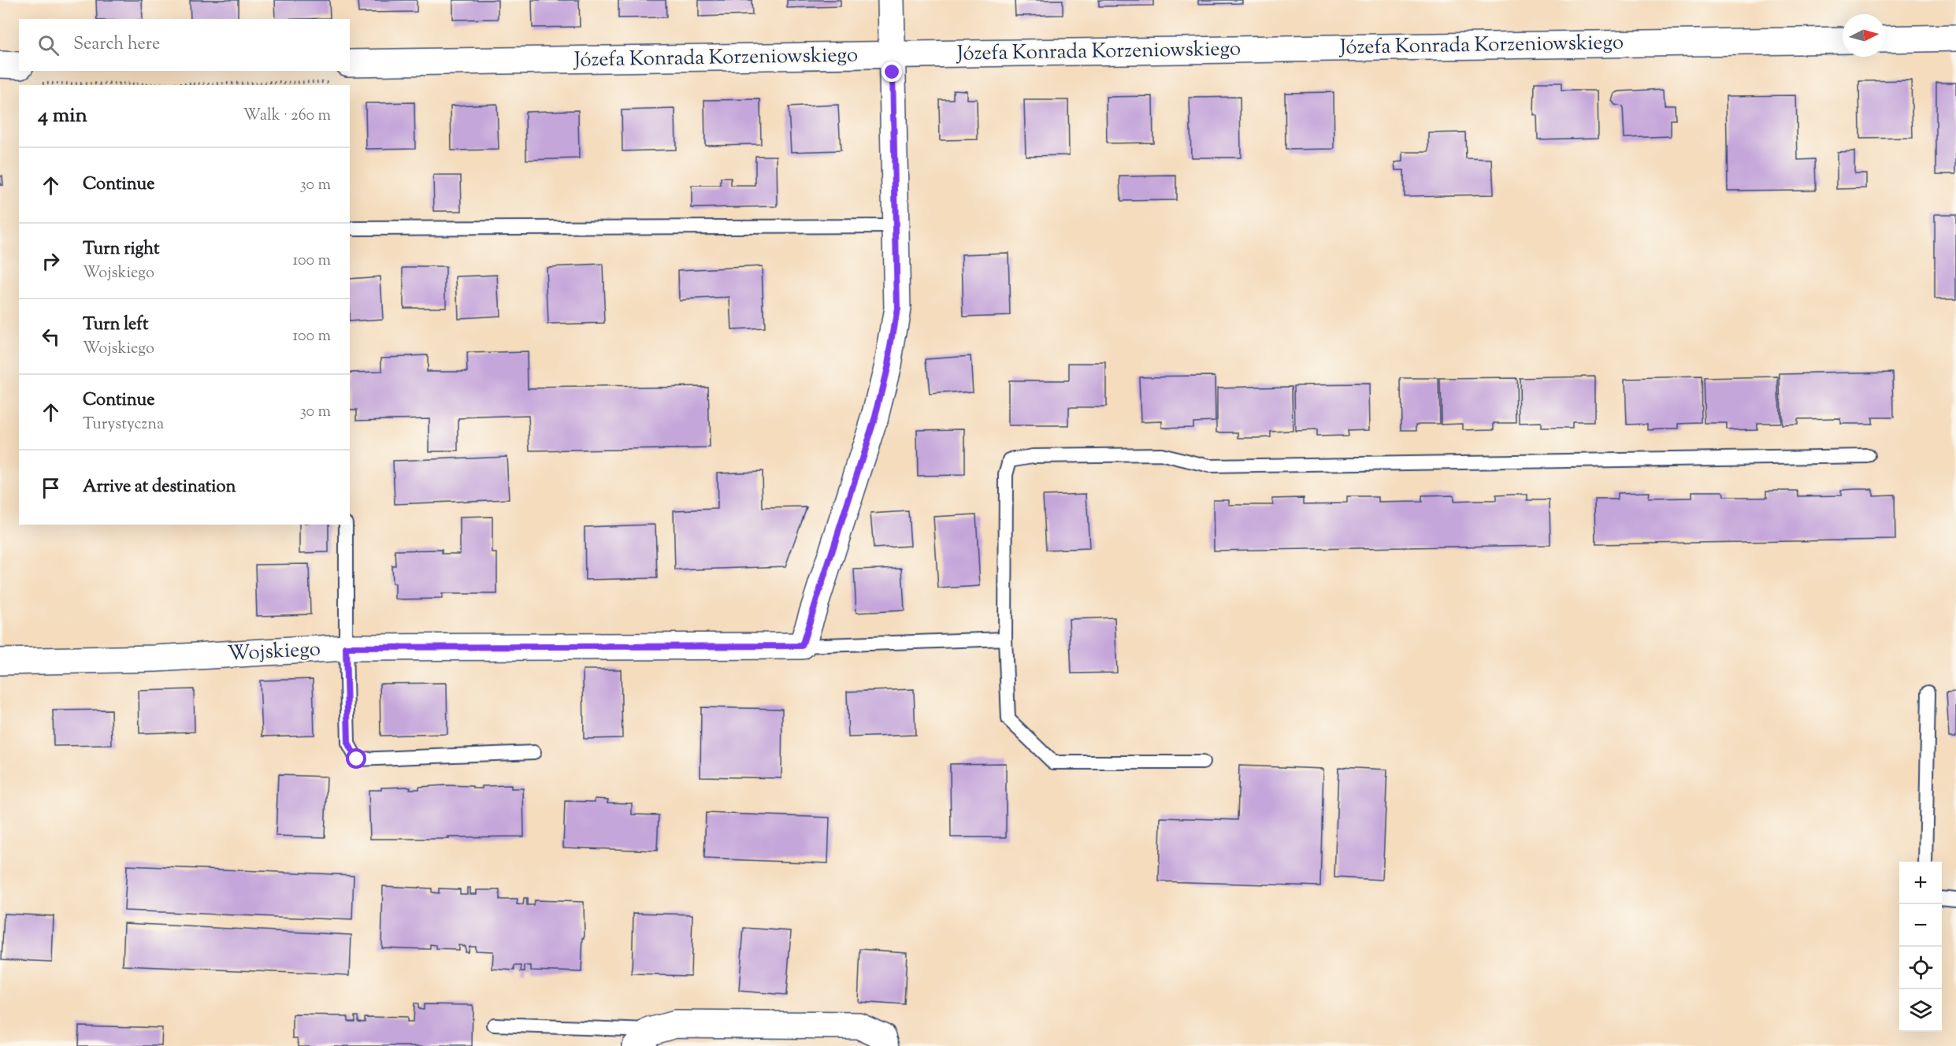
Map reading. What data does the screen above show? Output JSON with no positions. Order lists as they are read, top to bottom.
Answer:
{
  "streets": {
    "street": ["Józefa Konrada Korzeniowskiego", "Wojskiego"]
  },
  "north": "right",
  "page": {
    "search": "Search here",
    "heading": ["4 min", "Walk · 260 m"],
    "list": [
      ["Continue", "30 m"],
      ["Turn right", "Wojskiego", "100 m"],
      ["Turn left", "Wojskiego", "100 m"],
      ["Continue", "Turystyczna", "30 m"],
      "Arrive at destination"
    ],
    "map_buttons": ["+", "−"]
  }
}
